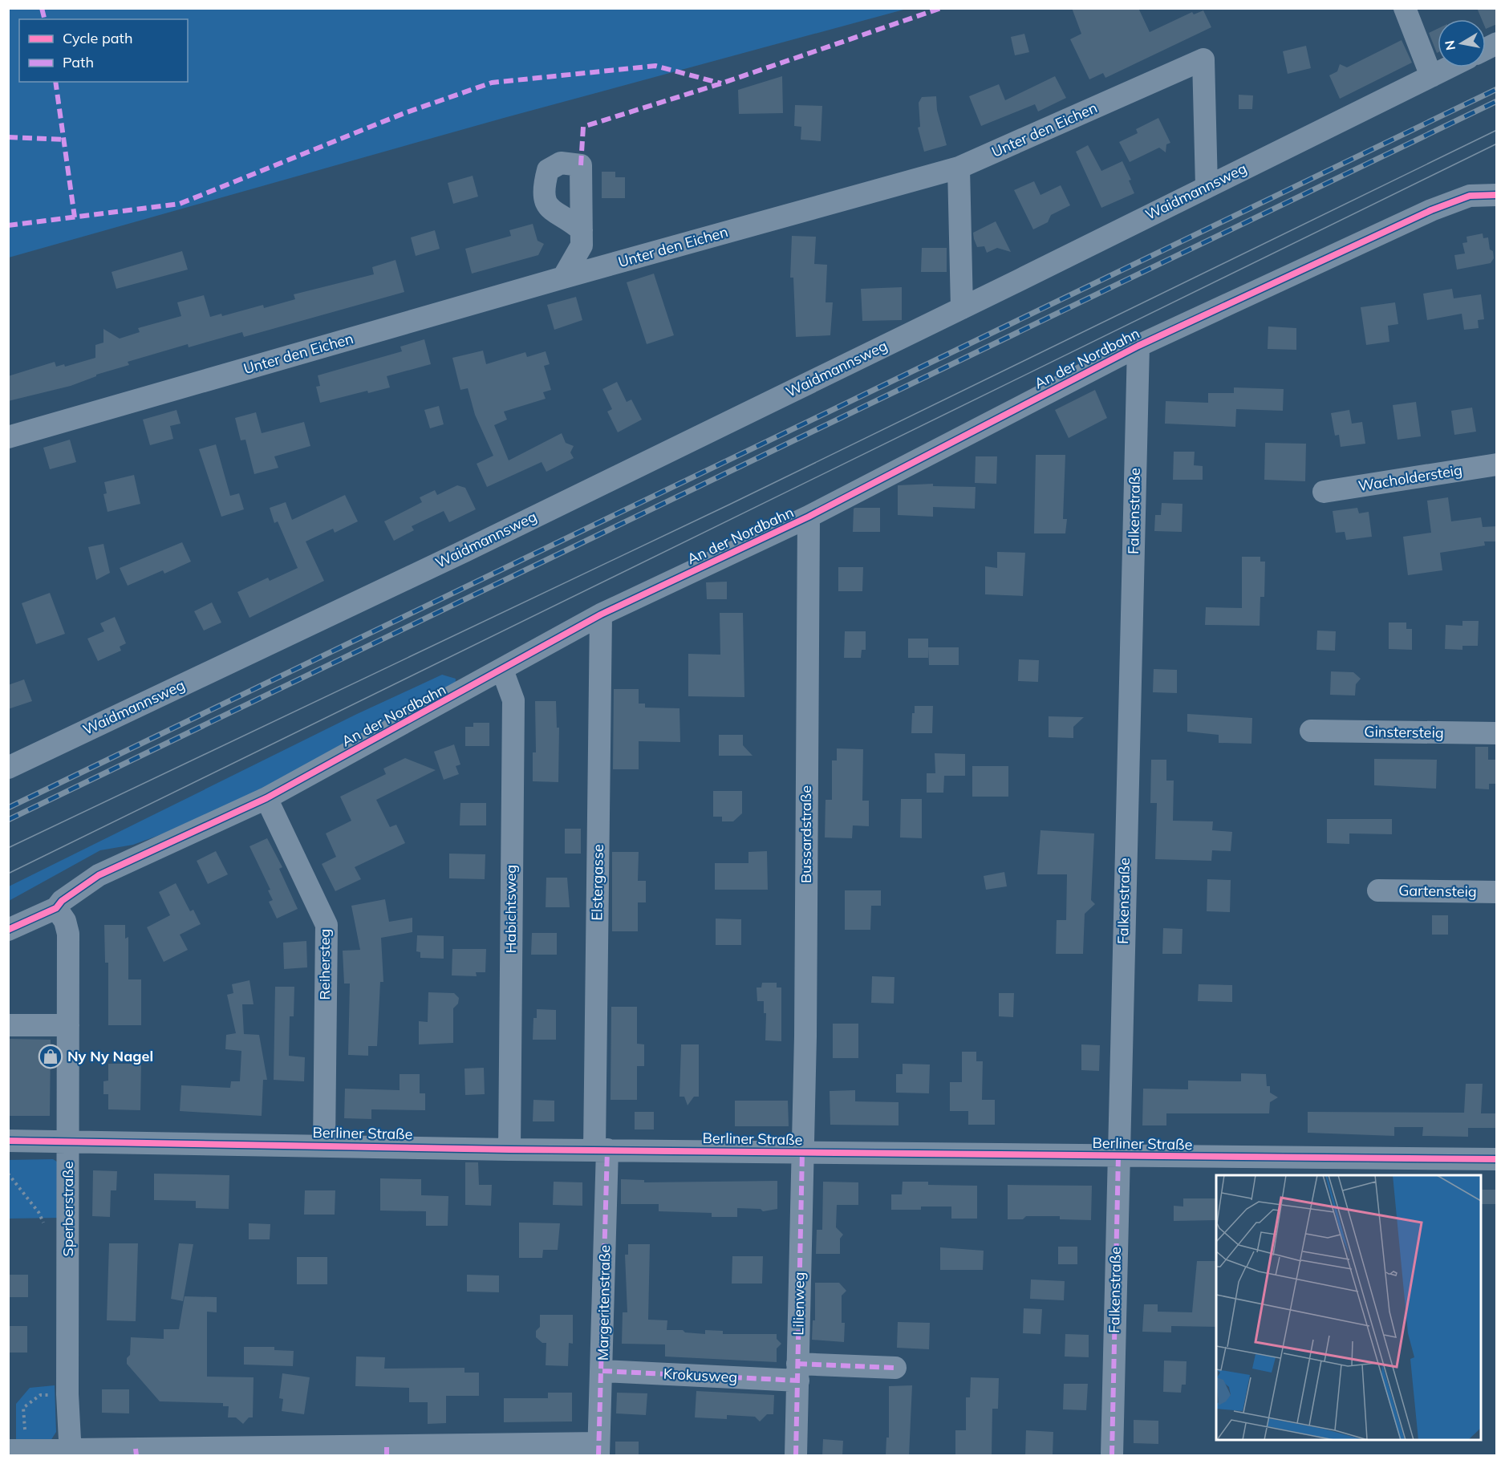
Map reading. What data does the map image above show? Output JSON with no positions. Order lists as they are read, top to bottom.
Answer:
{
  "streets": {
    "street": [
      "Unter den Eichen",
      "Waidmannsweg",
      "An der Nordbahn",
      "Wacholdersteig",
      "Falkenstraße",
      "Ginstersteig",
      "Bussardstraße",
      "Elstergasse",
      "Gartensteig",
      "Habichtsweg",
      "Reihersteg",
      "Berliner Straße",
      "Sperberstraße",
      "Margeritenstraße",
      "Lilienweg",
      "Krokusweg"
    ]
  },
  "crossings": [
    ["Unter den Eichen", "Waidmannsweg"],
    ["An der Nordbahn", "Falkenstraße"],
    ["An der Nordbahn", "Bussardstraße"],
    ["An der Nordbahn", "Elstergasse"],
    ["An der Nordbahn", "Habichtsweg"],
    ["An der Nordbahn", "Reihersteg"],
    ["An der Nordbahn", "Sperberstraße"],
    ["Falkenstraße", "Berliner Straße"],
    ["Bussardstraße", "Berliner Straße"],
    ["Bussardstraße", "Lilienweg"],
    ["Elstergasse", "Berliner Straße"],
    ["Elstergasse", "Margeritenstraße"],
    ["Habichtsweg", "Berliner Straße"],
    ["Reihersteg", "Berliner Straße"],
    ["Berliner Straße", "Sperberstraße"],
    ["Berliner Straße", "Margeritenstraße"],
    ["Berliner Straße", "Lilienweg"],
    ["Margeritenstraße", "Krokusweg"],
    ["Lilienweg", "Krokusweg"]
  ],
  "places": {
    "shop": ["Ny Ny Nagel"]
  },
  "legend": ["Cycle path", "Path"],
  "north": "left"
}
